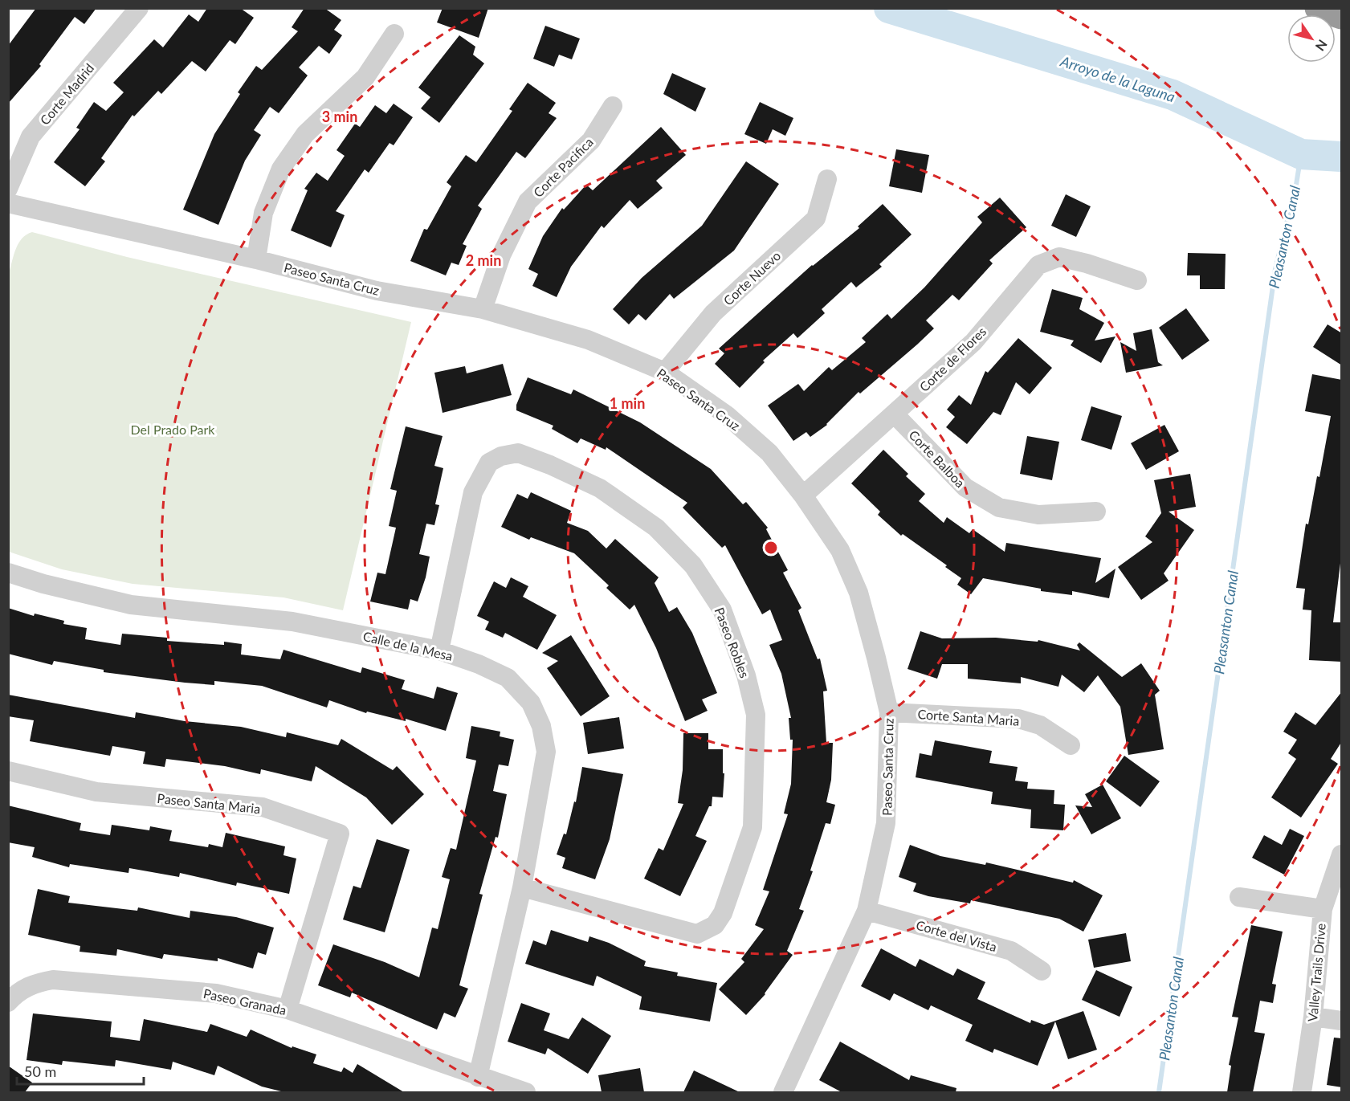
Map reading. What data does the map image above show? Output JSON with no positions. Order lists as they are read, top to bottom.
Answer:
{
  "streets": {
    "street": [
      "Corte Madrid",
      "Corte Pacifica",
      "Corte Nuevo",
      "Paseo Santa Cruz",
      "Corte de Flores",
      "Corte Balboa",
      "Paseo Robles",
      "Calle de la Mesa",
      "Corte Santa Maria",
      "Paseo Santa Maria",
      "Corte del Vista",
      "Valley Trails Drive",
      "Paseo Granada"
    ]
  },
  "crossings": [
    ["Corte Pacifica", "Paseo Santa Cruz"],
    ["Corte Nuevo", "Paseo Santa Cruz"],
    ["Paseo Santa Cruz", "Corte de Flores"],
    ["Paseo Santa Cruz", "Corte Santa Maria"],
    ["Paseo Santa Cruz", "Corte del Vista"],
    ["Corte de Flores", "Corte Balboa"],
    ["Paseo Robles", "Calle de la Mesa"],
    ["Calle de la Mesa", "Paseo Granada"],
    ["Paseo Santa Maria", "Paseo Granada"]
  ],
  "water": ["Arroyo de la Laguna", "Pleasanton Canal"],
  "parks": ["Del Prado Park"],
  "scale_bar": "50 m",
  "north": "bottom right",
  "rings": ["3 min", "2 min", "1 min"]
}
